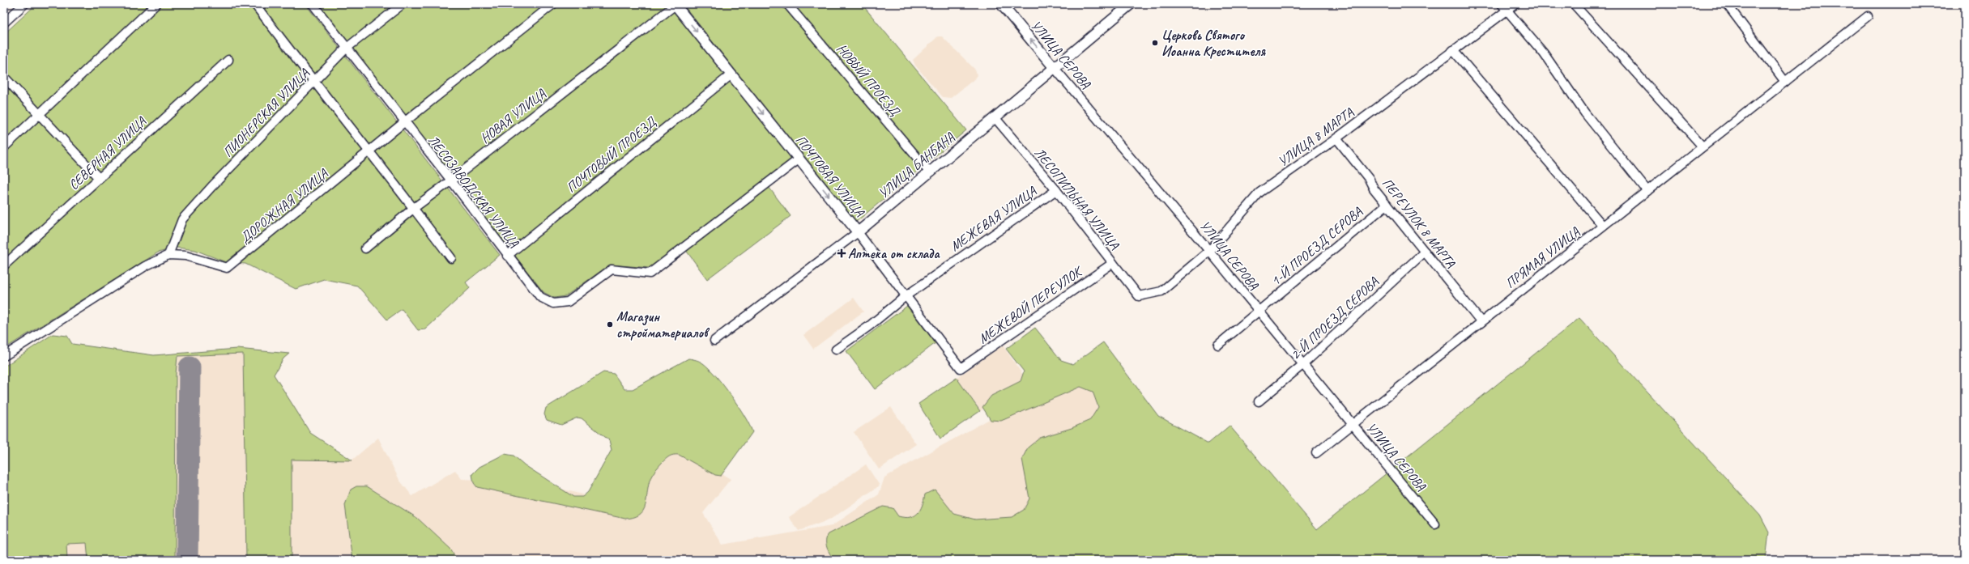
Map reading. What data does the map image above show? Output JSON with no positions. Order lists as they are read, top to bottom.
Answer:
{
  "streets": {
    "street": [
      "УЛИЦА СЕРОВА",
      "НОВЫЙ ПРОЕЗД",
      "ПИОНЕРСКАЯ УЛИЦА",
      "НОВАЯ УЛИЦА",
      "УЛИЦА 8 МАРТА",
      "СЕВЕРНАЯ УЛИЦА",
      "ПОЧТОВЫЙ ПРОЕЗД",
      "УЛИЦА БАНБАНА",
      "ПОЧТОВАЯ УЛИЦА",
      "ЛЕСОЗАВОДСКАЯ УЛИЦА",
      "ЛЕСОПИЛЬНАЯ УЛИЦА",
      "ДОРОЖНАЯ УЛИЦА",
      "МЕЖЕВАЯ УЛИЦА",
      "ПЕРЕУЛОК 8 МАРТА",
      "1-Й ПРОЕЗД СЕРОВА",
      "ПРЯМАЯ УЛИЦА",
      "МЕЖЕВОЙ ПЕРЕУЛОК",
      "2-Й ПРОЕЗД СЕРОВА"
    ]
  },
  "crossings": [
    ["УЛИЦА СЕРОВА", "УЛИЦА 8 МАРТА"],
    ["УЛИЦА СЕРОВА", "УЛИЦА БАНБАНА"],
    ["УЛИЦА СЕРОВА", "1-Й ПРОЕЗД СЕРОВА"],
    ["УЛИЦА СЕРОВА", "ПРЯМАЯ УЛИЦА"],
    ["УЛИЦА СЕРОВА", "2-Й ПРОЕЗД СЕРОВА"],
    ["НОВЫЙ ПРОЕЗД", "УЛИЦА БАНБАНА"],
    ["ПИОНЕРСКАЯ УЛИЦА", "ЛЕСОЗАВОДСКАЯ УЛИЦА"],
    ["ПИОНЕРСКАЯ УЛИЦА", "ДОРОЖНАЯ УЛИЦА"],
    ["НОВАЯ УЛИЦА", "ПОЧТОВАЯ УЛИЦА"],
    ["НОВАЯ УЛИЦА", "ЛЕСОЗАВОДСКАЯ УЛИЦА"],
    ["УЛИЦА 8 МАРТА", "ЛЕСОПИЛЬНАЯ УЛИЦА"],
    ["УЛИЦА 8 МАРТА", "ПЕРЕУЛОК 8 МАРТА"],
    ["ПОЧТОВЫЙ ПРОЕЗД", "ПОЧТОВАЯ УЛИЦА"],
    ["ПОЧТОВЫЙ ПРОЕЗД", "ЛЕСОЗАВОДСКАЯ УЛИЦА"],
    ["УЛИЦА БАНБАНА", "ПОЧТОВАЯ УЛИЦА"],
    ["УЛИЦА БАНБАНА", "ЛЕСОПИЛЬНАЯ УЛИЦА"],
    ["ПОЧТОВАЯ УЛИЦА", "ЛЕСОЗАВОДСКАЯ УЛИЦА"],
    ["ПОЧТОВАЯ УЛИЦА", "МЕЖЕВАЯ УЛИЦА"],
    ["ПОЧТОВАЯ УЛИЦА", "МЕЖЕВОЙ ПЕРЕУЛОК"],
    ["ЛЕСОЗАВОДСКАЯ УЛИЦА", "ДОРОЖНАЯ УЛИЦА"],
    ["ЛЕСОПИЛЬНАЯ УЛИЦА", "МЕЖЕВАЯ УЛИЦА"],
    ["ЛЕСОПИЛЬНАЯ УЛИЦА", "МЕЖЕВОЙ ПЕРЕУЛОК"],
    ["ПЕРЕУЛОК 8 МАРТА", "1-Й ПРОЕЗД СЕРОВА"],
    ["ПЕРЕУЛОК 8 МАРТА", "ПРЯМАЯ УЛИЦА"],
    ["ПЕРЕУЛОК 8 МАРТА", "2-Й ПРОЕЗД СЕРОВА"]
  ],
  "one_way": ["ПОЧТОВАЯ УЛИЦА"],
  "places": {
    "other": ["Церковь Святого Иоанна Крестителя", "Магазин стройматериалов"],
    "health": ["Аптека от склада"]
  }
}
